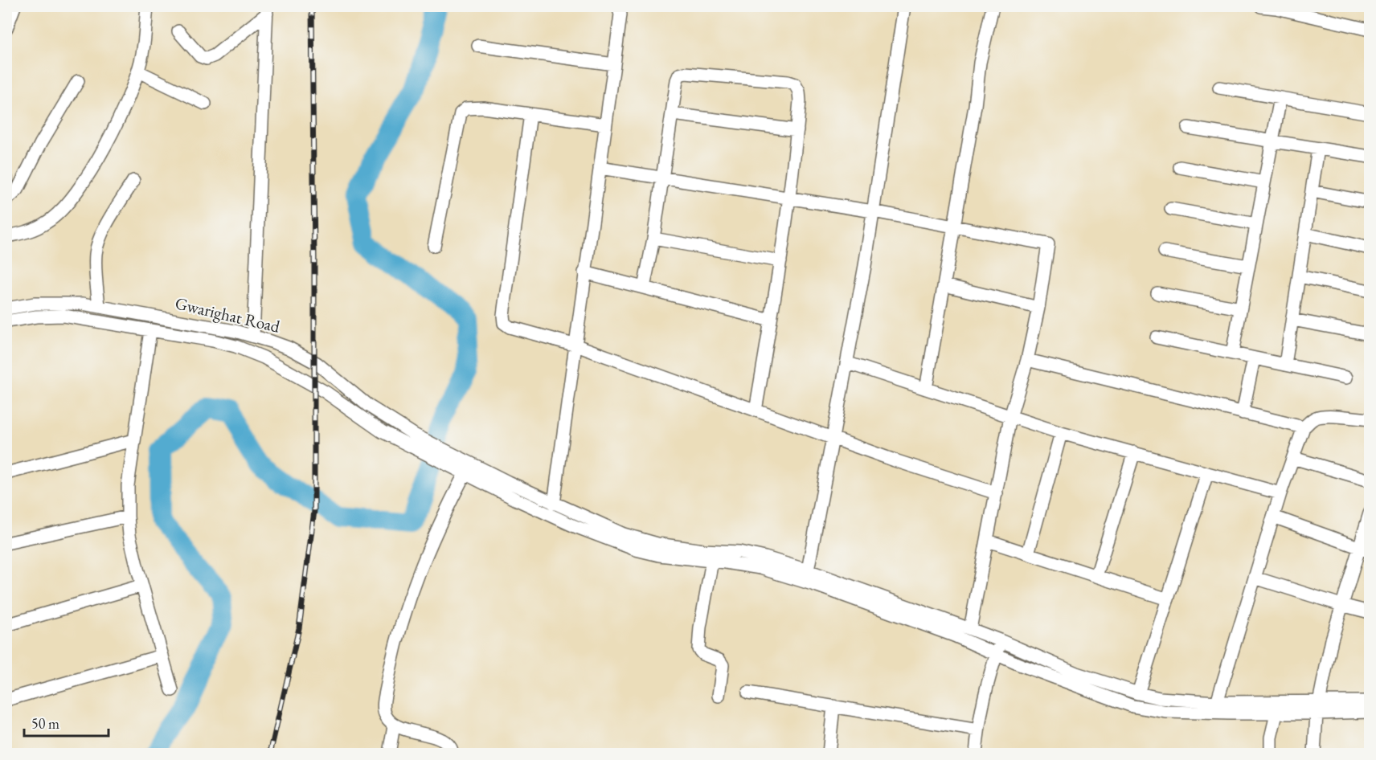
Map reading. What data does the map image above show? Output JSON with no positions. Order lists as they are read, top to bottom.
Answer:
{
  "streets": {
    "street": ["Gwarighat Road"]
  },
  "scale_bar": "50 m"
}
